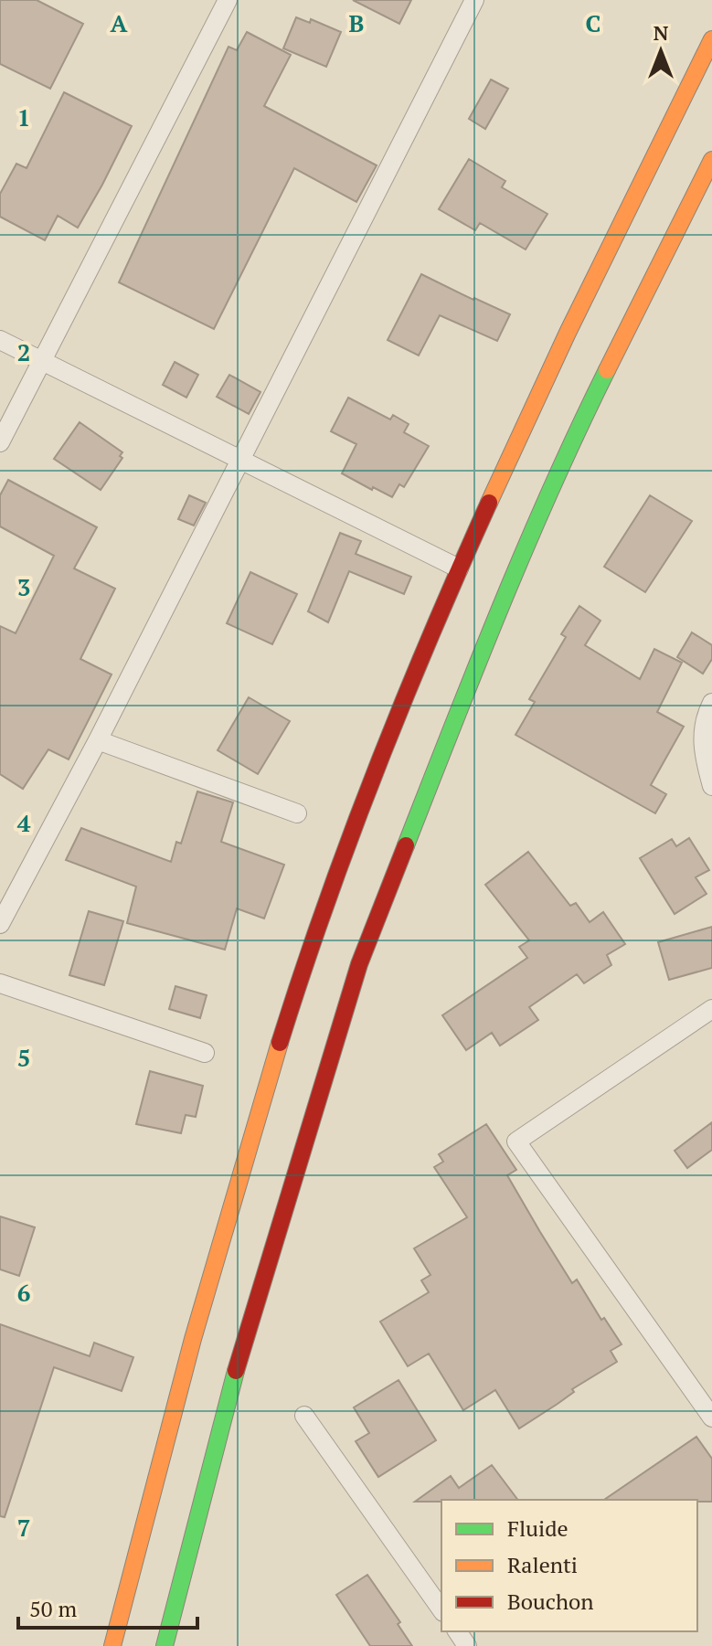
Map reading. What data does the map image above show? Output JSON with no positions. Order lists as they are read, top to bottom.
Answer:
{
  "legend": ["Fluide", "Ralenti", "Bouchon"],
  "scale_bar": "50 m",
  "north": "top",
  "grid": {
    "columns": ["A", "B", "C"],
    "rows": [
      "1",
      "2",
      "3",
      "4",
      "5",
      "6",
      "7"
    ]
  }
}
